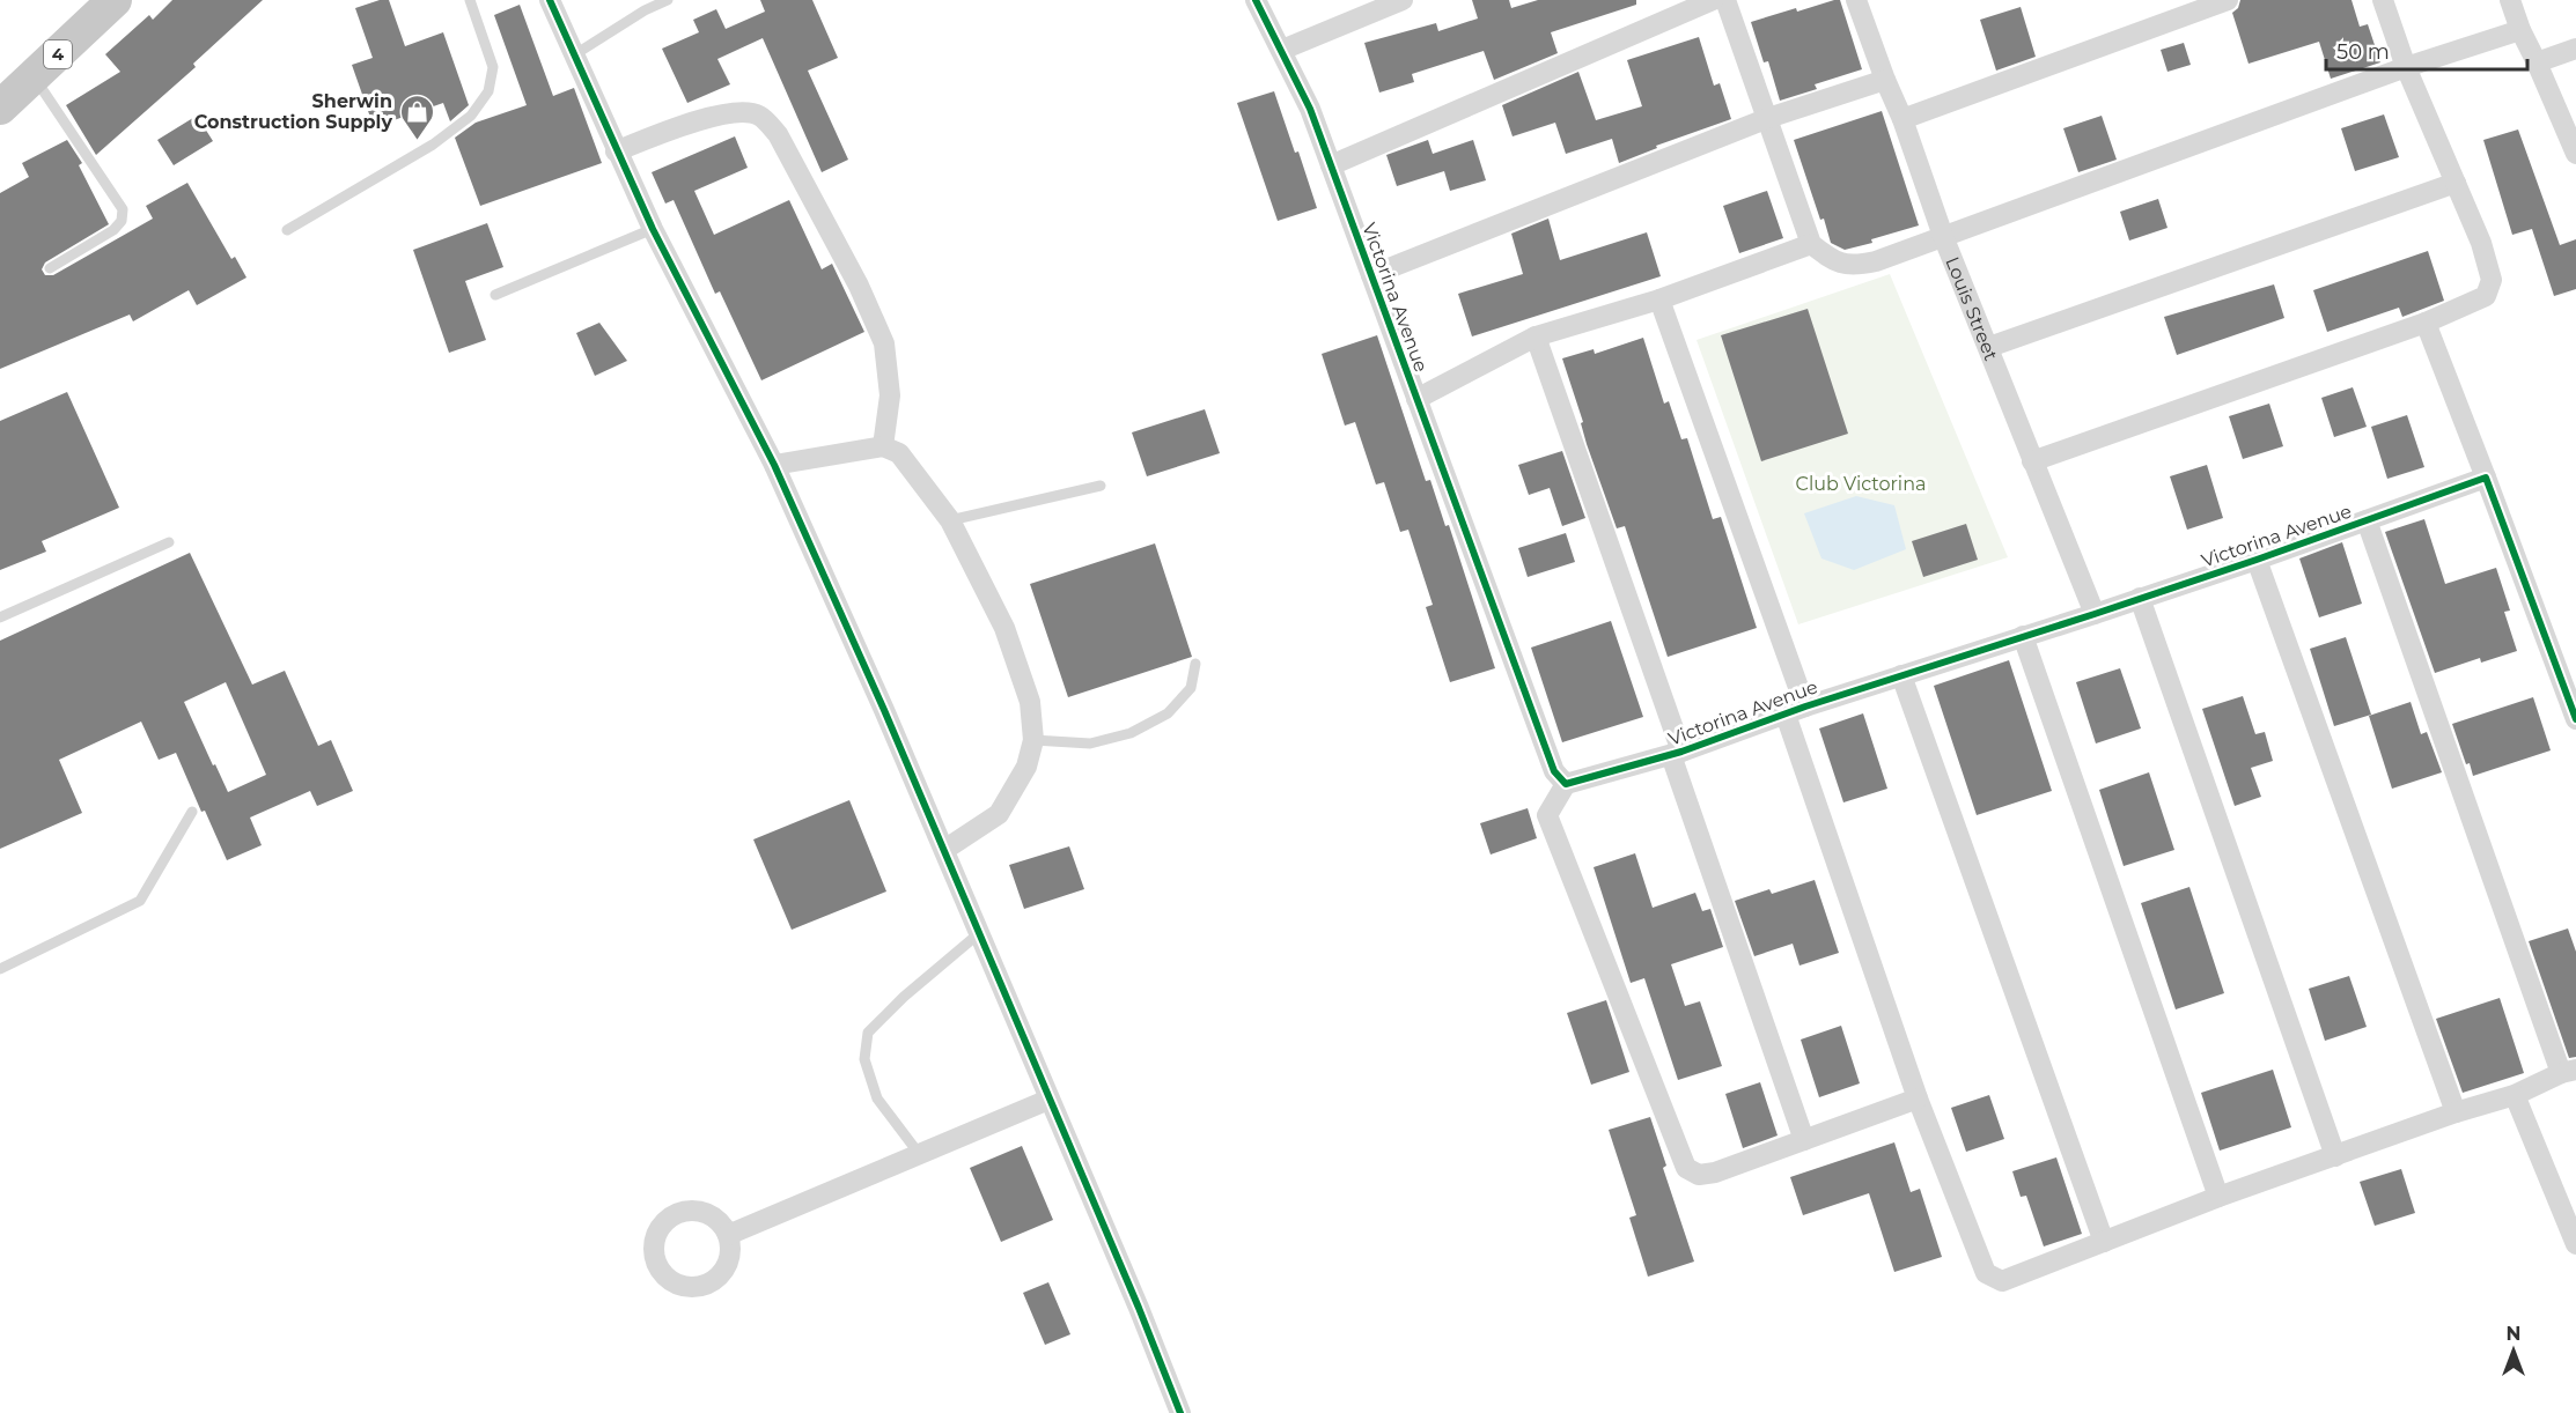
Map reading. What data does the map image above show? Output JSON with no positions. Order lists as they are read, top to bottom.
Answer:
{
  "streets": {
    "highway": ["4"],
    "street": ["Victorina Avenue", "Louis Street"]
  },
  "crossings": [
    ["Victorina Avenue", "Louis Street"]
  ],
  "parks": ["Club Victorina"],
  "places": {
    "shop": ["Sherwin Construction Supply"]
  },
  "scale_bar": "50 m",
  "north": "top"
}
